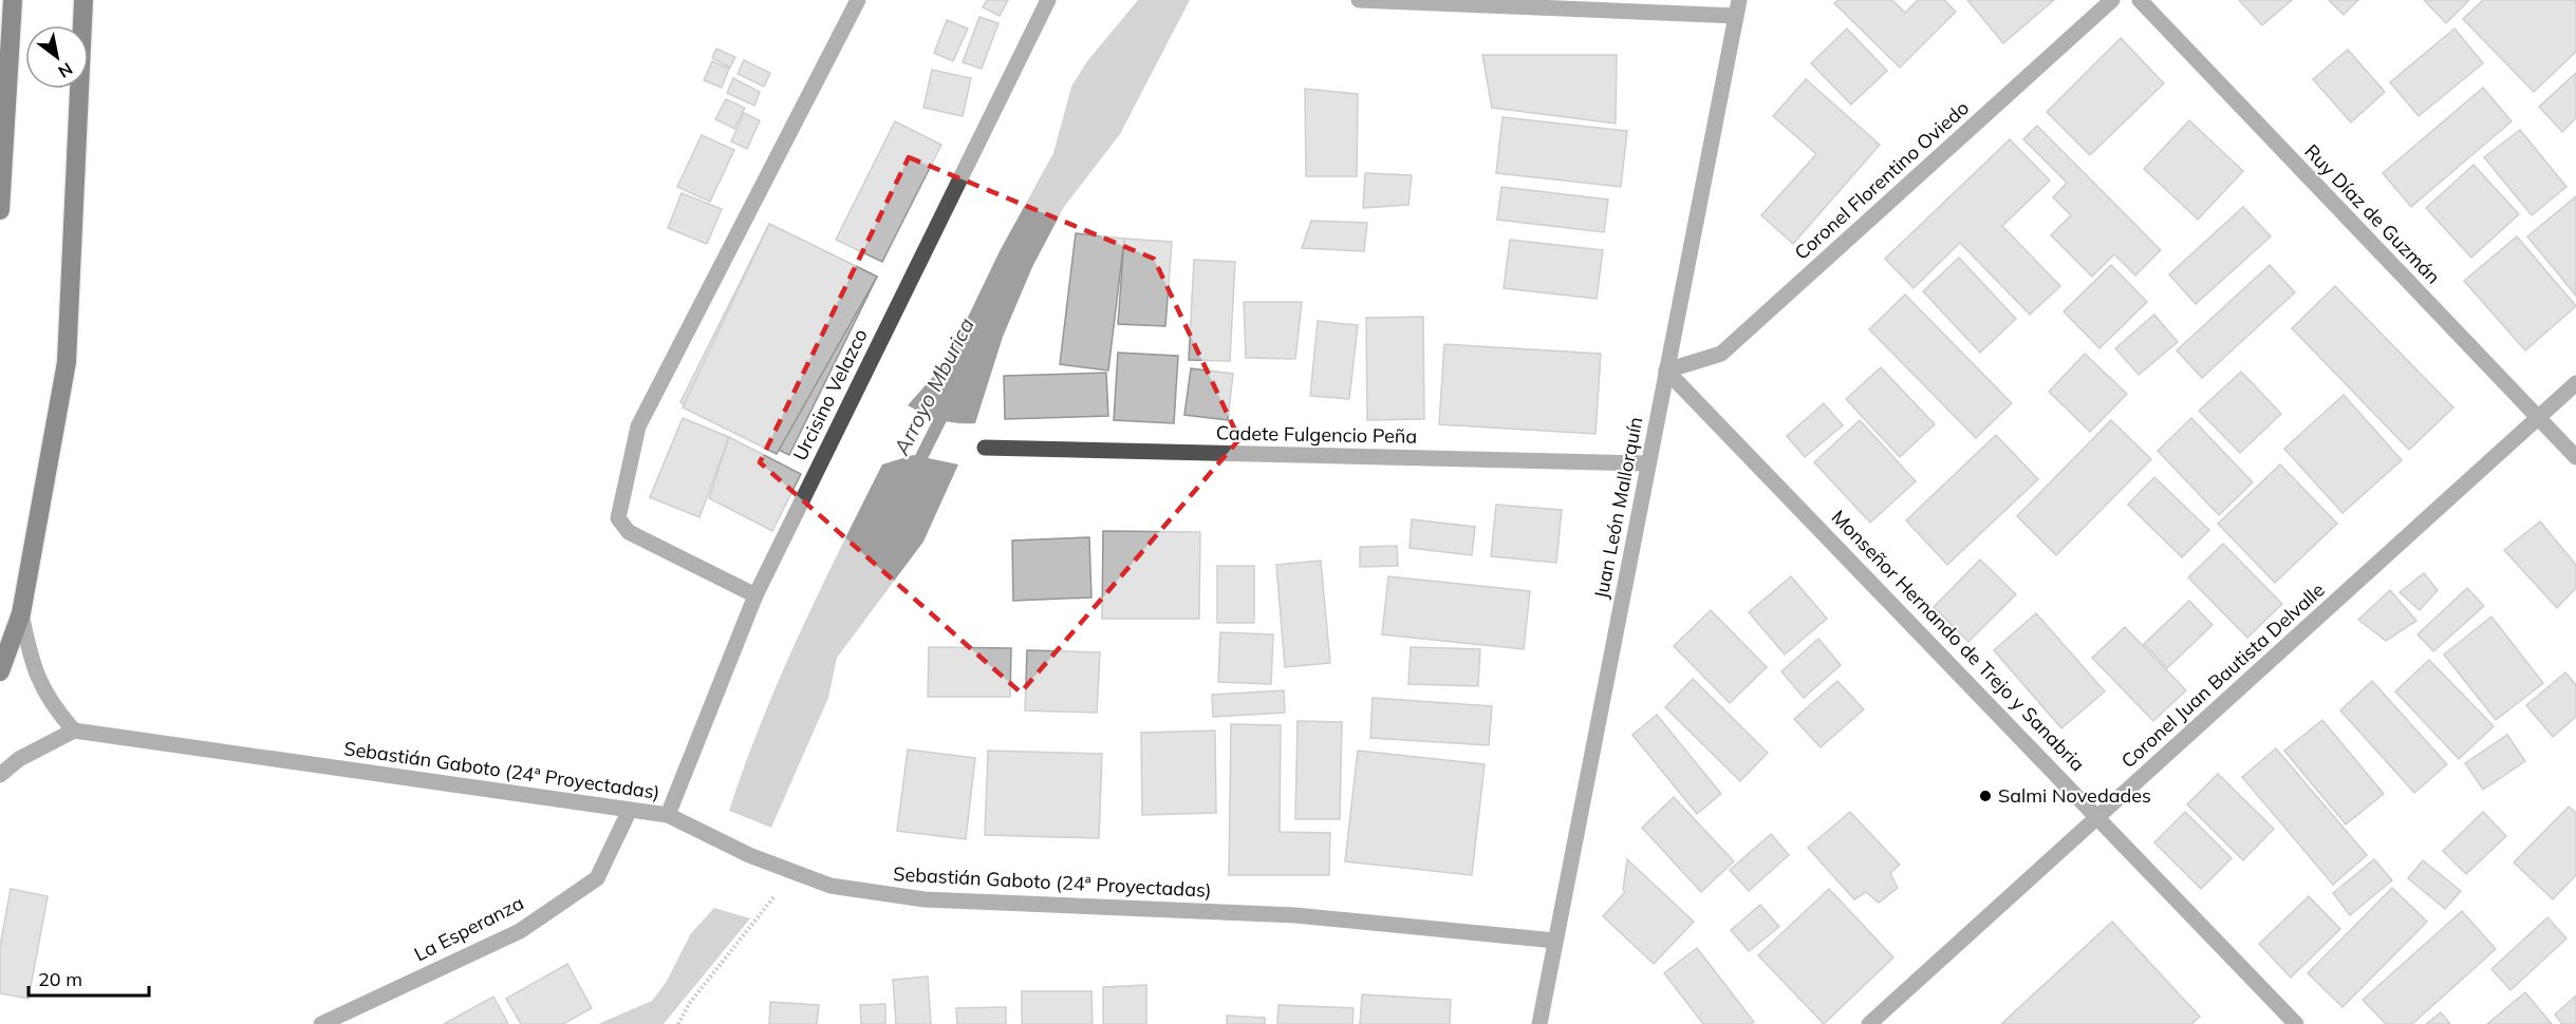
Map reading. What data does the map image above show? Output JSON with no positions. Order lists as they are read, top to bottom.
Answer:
{
  "streets": {
    "street": [
      "Coronel Florentino Oviedo",
      "Ruy Díaz de Guzmán",
      "Urcisino Velazco",
      "Cadete Fulgencio Peña",
      "Juan León Mallorquín",
      "Monseñor Hernando de Trejo y Sanabria",
      "Coronel Juan Bautista Delvalle",
      "Sebastián Gaboto (24ª Proyectadas)",
      "La Esperanza"
    ]
  },
  "crossings": [
    ["Coronel Florentino Oviedo", "Juan León Mallorquín"],
    ["Coronel Florentino Oviedo", "Monseñor Hernando de Trejo y Sanabria"],
    ["Ruy Díaz de Guzmán", "Coronel Juan Bautista Delvalle"],
    ["Urcisino Velazco", "Sebastián Gaboto (24ª Proyectadas)"],
    ["Cadete Fulgencio Peña", "Juan León Mallorquín"],
    ["Juan León Mallorquín", "Monseñor Hernando de Trejo y Sanabria"],
    ["Juan León Mallorquín", "Sebastián Gaboto (24ª Proyectadas)"],
    ["Monseñor Hernando de Trejo y Sanabria", "Coronel Juan Bautista Delvalle"],
    ["Sebastián Gaboto (24ª Proyectadas)", "La Esperanza"]
  ],
  "water": ["Arroyo Mburica"],
  "places": ["Salmi Novedades"],
  "scale_bar": "20 m",
  "north": "bottom right"
}
